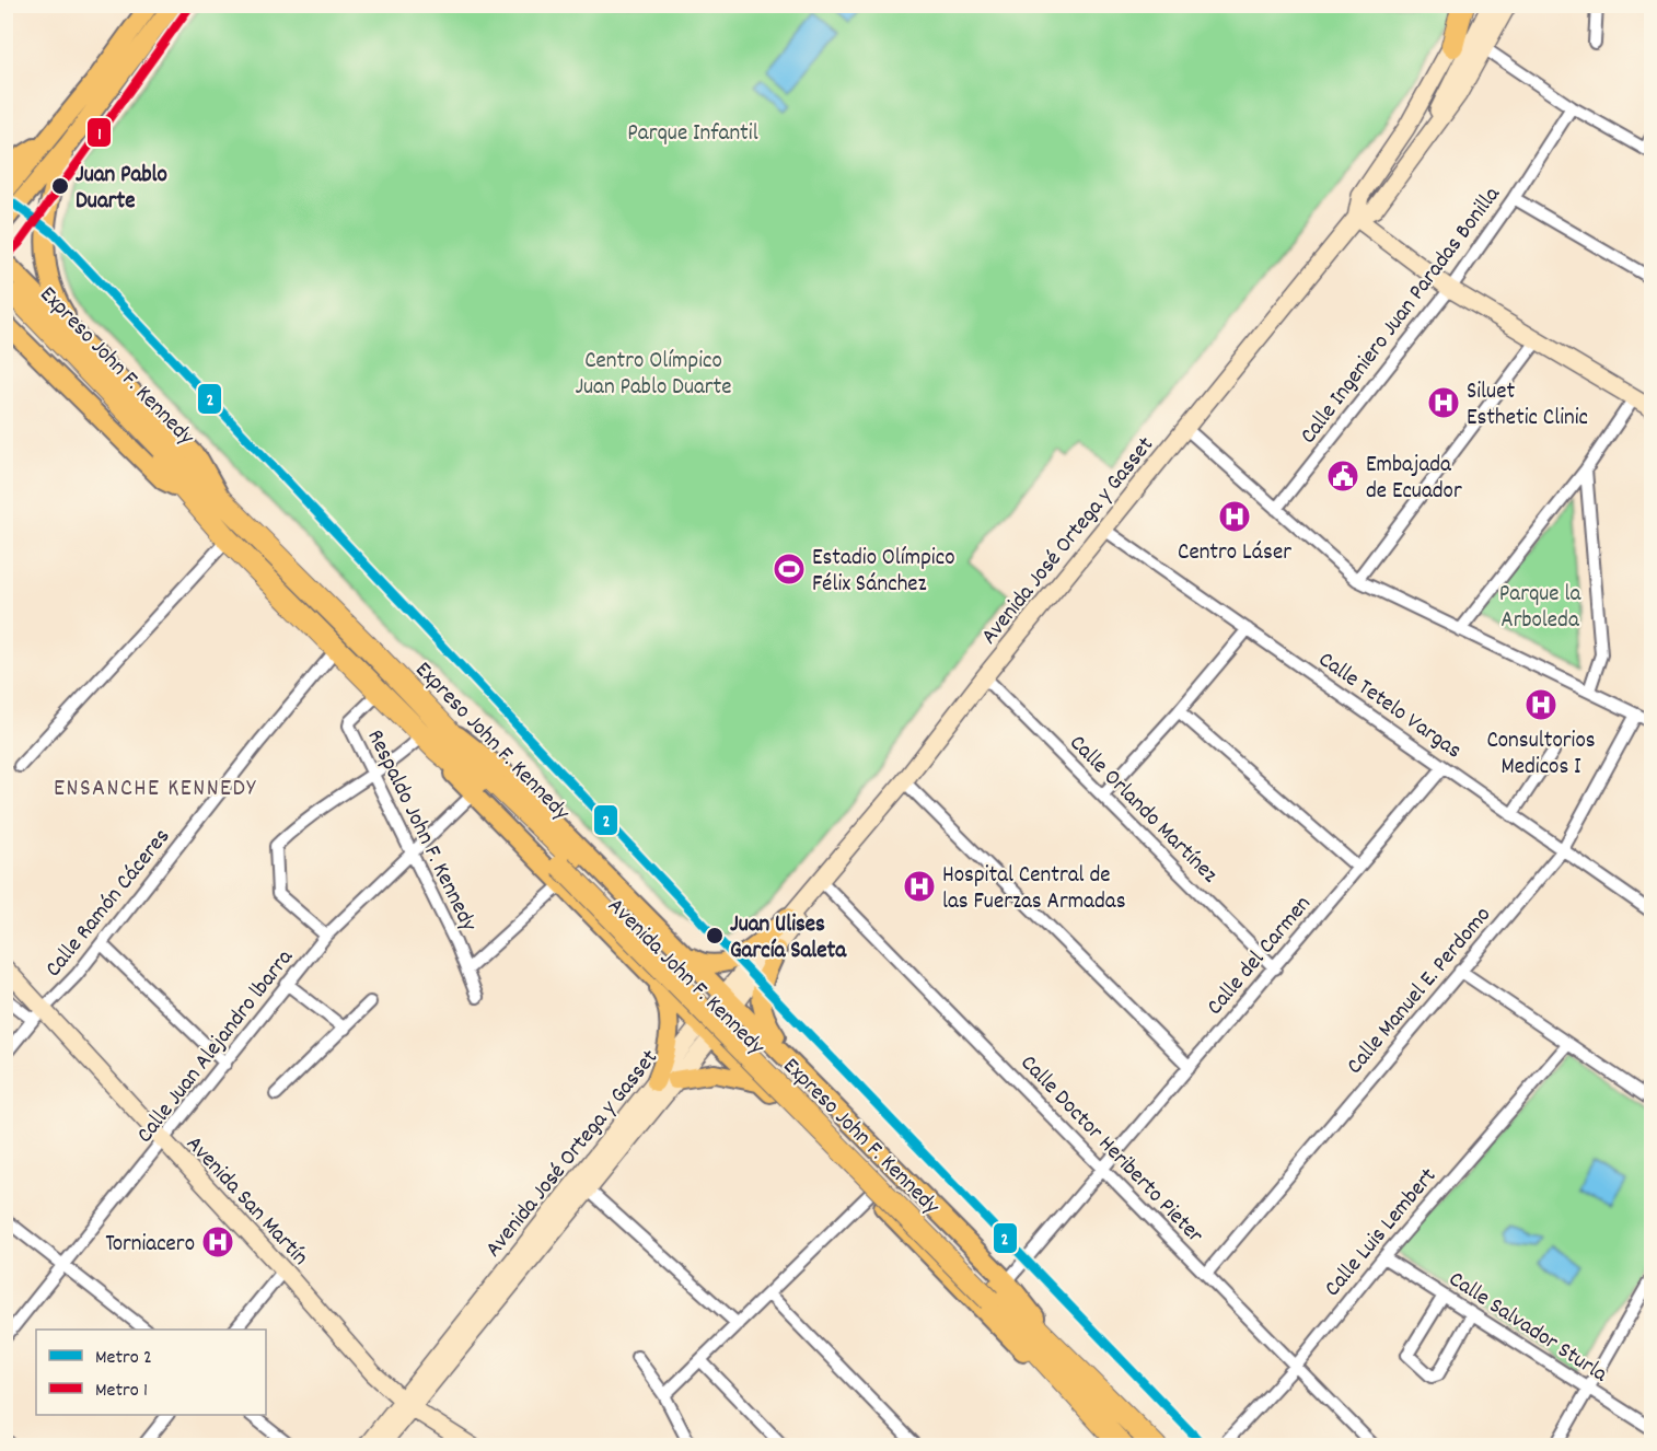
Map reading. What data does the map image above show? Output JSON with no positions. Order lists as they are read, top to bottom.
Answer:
{
  "streets": {
    "highway": ["Expreso John F. Kennedy"],
    "main road": ["Avenida José Ortega y Gasset", "Avenida John F. Kennedy", "Avenida San Martín"],
    "street": [
      "Calle Ingeniero Juan Paradas Bonilla",
      "Calle Tetelo Vargas",
      "Calle Orlando Martínez",
      "Respaldo John F. Kennedy",
      "Calle Ramón Cáceres",
      "Calle del Carmen",
      "Calle Manuel E. Perdomo",
      "Calle Juan Alejandro lbarra",
      "Calle Doctor Heriberto Pieter",
      "Calle Luis Lembert",
      "Calle Salvador Sturla"
    ]
  },
  "crossings": [
    ["Expreso John F. Kennedy", "Respaldo John F. Kennedy"],
    ["Expreso John F. Kennedy", "Calle Ramón Cáceres"],
    ["Expreso John F. Kennedy", "Avenida John F. Kennedy"],
    ["Avenida José Ortega y Gasset", "Calle Tetelo Vargas"],
    ["Avenida José Ortega y Gasset", "Calle Orlando Martínez"],
    ["Avenida José Ortega y Gasset", "Avenida John F. Kennedy"],
    ["Avenida José Ortega y Gasset", "Calle Doctor Heriberto Pieter"],
    ["Avenida José Ortega y Gasset", "Avenida San Martín"],
    ["Calle Tetelo Vargas", "Calle del Carmen"],
    ["Calle Tetelo Vargas", "Calle Manuel E. Perdomo"],
    ["Calle Orlando Martínez", "Calle del Carmen"],
    ["Respaldo John F. Kennedy", "Calle Juan Alejandro lbarra"],
    ["Calle Ramón Cáceres", "Avenida San Martín"],
    ["Calle del Carmen", "Calle Doctor Heriberto Pieter"],
    ["Avenida John F. Kennedy", "Calle Juan Alejandro lbarra"],
    ["Calle Manuel E. Perdomo", "Calle Doctor Heriberto Pieter"],
    ["Calle Juan Alejandro lbarra", "Avenida San Martín"],
    ["Calle Doctor Heriberto Pieter", "Calle Luis Lembert"],
    ["Calle Luis Lembert", "Calle Salvador Sturla"]
  ],
  "districts": ["ENSANCHE KENNEDY"],
  "parks": ["Parque Infantil", "Centro Olímpico Juan Pablo Duarte", "Parque la Arboleda"],
  "places": {
    "other": ["Juan Pablo Duarte", "Juan Ulises García Saleta"],
    "hospital": [
      "Siluet Esthetic Clinic",
      "Centro Láser",
      "Consultorios Medicos I",
      "Hospital Central de las Fuerzas Armadas",
      "Torniacero"
    ],
    "public building": ["Embajada de Ecuador"],
    "sports": ["Estadio Olímpico Félix Sánchez"]
  },
  "lines": ["metro line 1", "metro line 2"],
  "legend": ["Metro 2", "Metro 1"]
}
